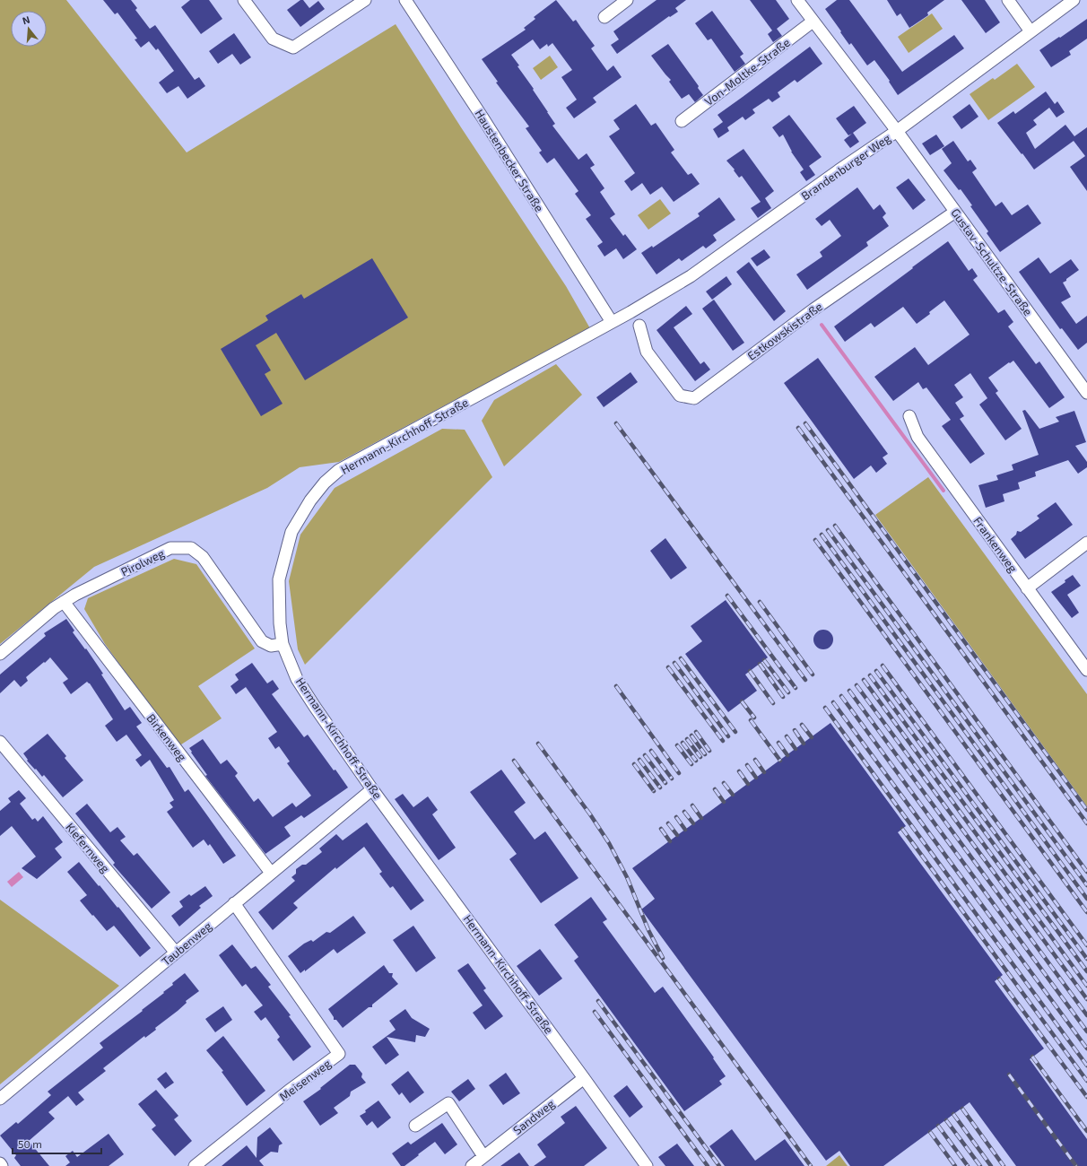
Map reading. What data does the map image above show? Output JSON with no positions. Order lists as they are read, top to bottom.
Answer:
{
  "streets": {
    "street": [
      "Von-Moltke-Straße",
      "Haustenbecker Straße",
      "Brandenburger Weg",
      "Gustav-Schultze-Straße",
      "Estkowskistraße",
      "Hermann-Kirchhoff-Straße",
      "Frankenweg",
      "Pirolweg",
      "Birkenweg",
      "Kiefernweg",
      "Taubenweg",
      "Meisenweg",
      "Sandweg"
    ]
  },
  "crossings": [
    ["Von-Moltke-Straße", "Gustav-Schultze-Straße"],
    ["Haustenbecker Straße", "Brandenburger Weg"],
    ["Haustenbecker Straße", "Hermann-Kirchhoff-Straße"],
    ["Brandenburger Weg", "Gustav-Schultze-Straße"],
    ["Brandenburger Weg", "Hermann-Kirchhoff-Straße"],
    ["Gustav-Schultze-Straße", "Estkowskistraße"],
    ["Hermann-Kirchhoff-Straße", "Pirolweg"],
    ["Hermann-Kirchhoff-Straße", "Taubenweg"],
    ["Hermann-Kirchhoff-Straße", "Sandweg"],
    ["Pirolweg", "Birkenweg"],
    ["Birkenweg", "Taubenweg"],
    ["Kiefernweg", "Taubenweg"],
    ["Taubenweg", "Meisenweg"]
  ],
  "scale_bar": "50 m",
  "north": "top"
}
